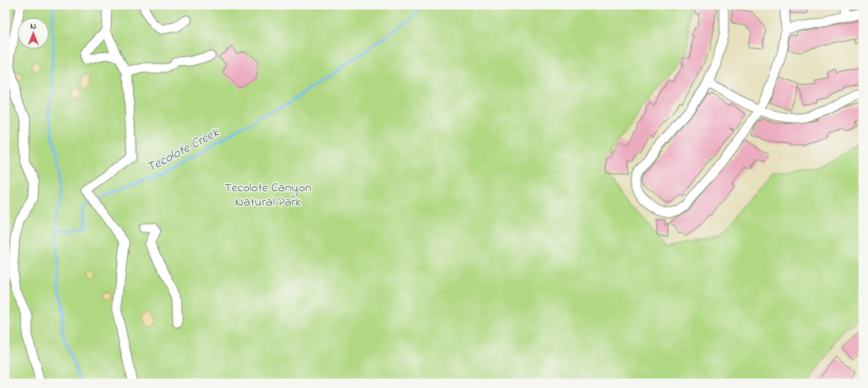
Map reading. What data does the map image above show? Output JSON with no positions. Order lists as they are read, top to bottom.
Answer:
{
  "water": ["Tecolote Creek"],
  "parks": ["Tecolote Canyon Natural Park"],
  "north": "top"
}
